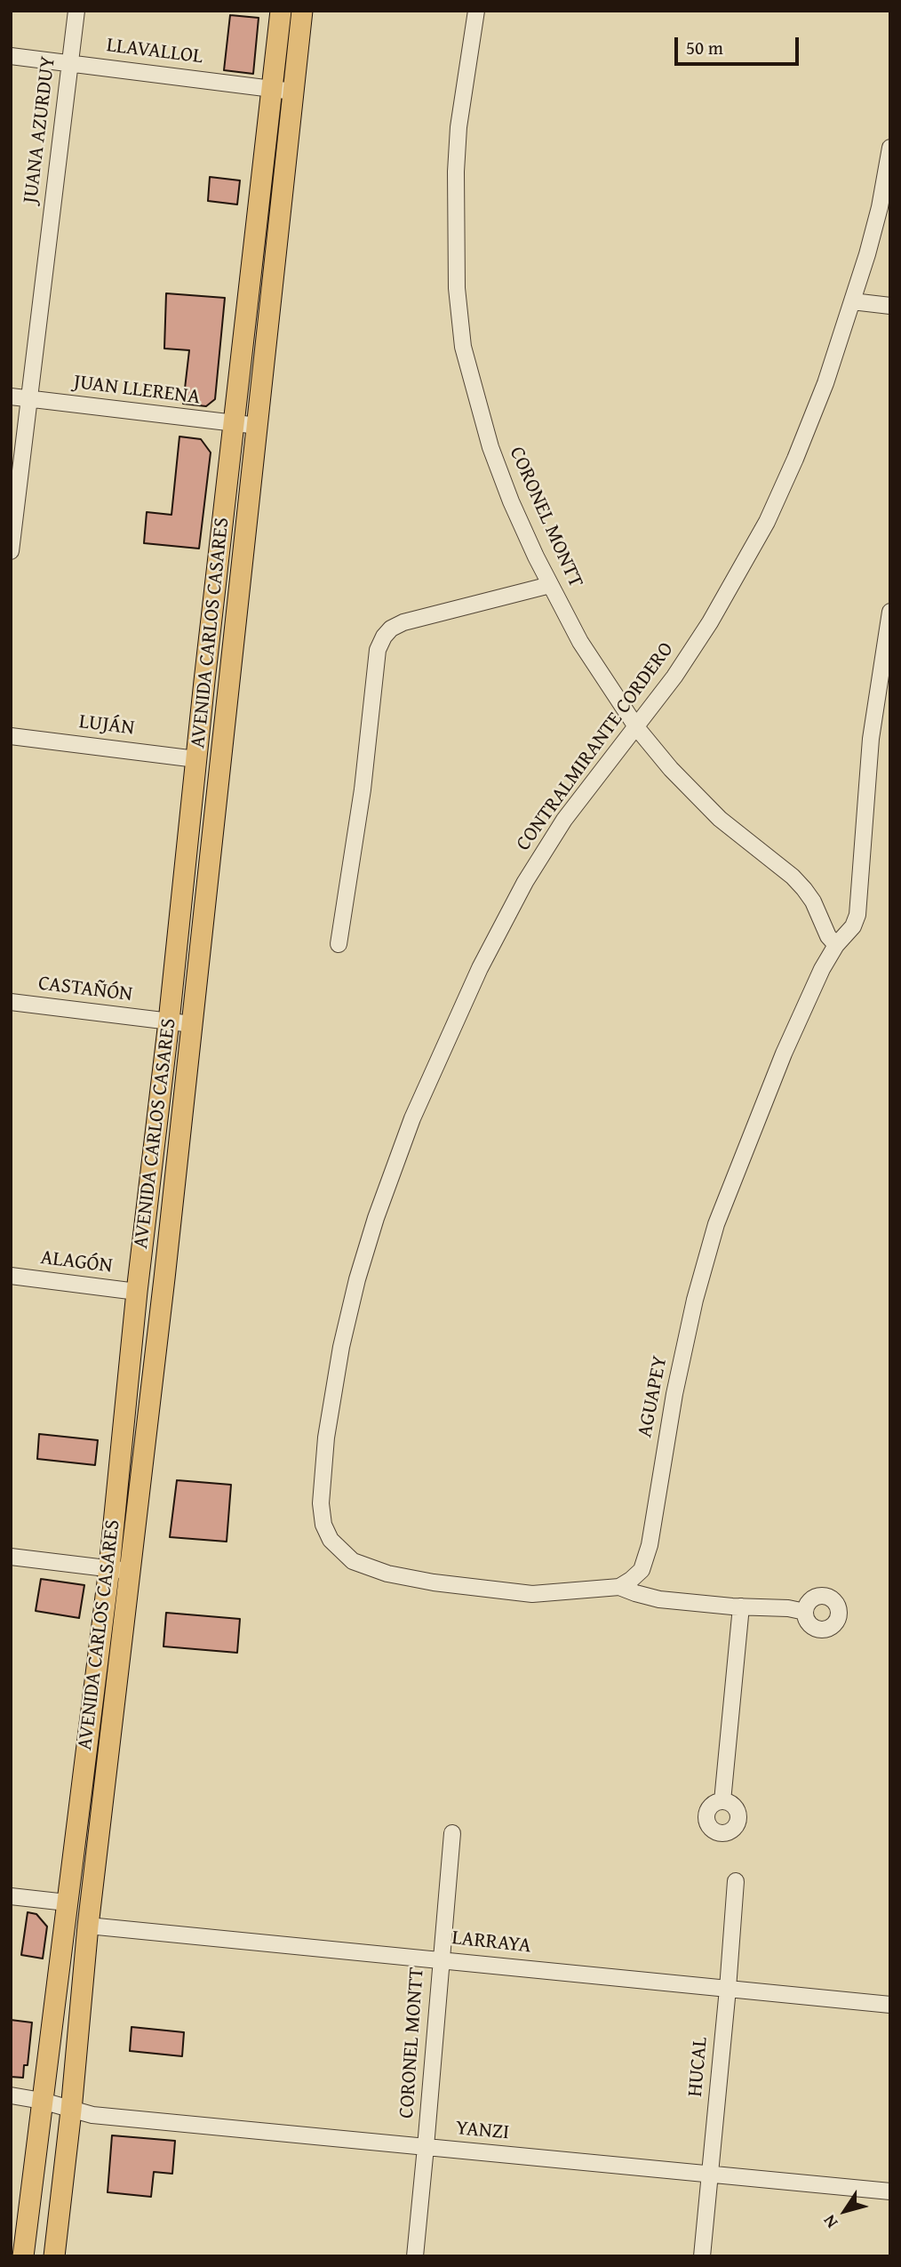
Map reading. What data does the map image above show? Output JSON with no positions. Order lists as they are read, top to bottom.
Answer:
{
  "streets": {
    "main road": ["AVENIDA CARLOS CASARES"],
    "street": [
      "LLAVALLOL",
      "JUANA AZURDUY",
      "JUAN LLERENA",
      "CORONEL MONTT",
      "LUJÁN",
      "CONTRALMIRANTE CORDERO",
      "CASTAÑÓN",
      "ALAGÓN",
      "AGUAPEY",
      "LARRAYA",
      "HUCAL",
      "YANZI"
    ]
  },
  "crossings": [
    ["LLAVALLOL", "JUANA AZURDUY"],
    ["LLAVALLOL", "AVENIDA CARLOS CASARES"],
    ["JUANA AZURDUY", "JUAN LLERENA"],
    ["JUAN LLERENA", "AVENIDA CARLOS CASARES"],
    ["CORONEL MONTT", "CONTRALMIRANTE CORDERO"],
    ["CORONEL MONTT", "AGUAPEY"],
    ["CORONEL MONTT", "LARRAYA"],
    ["CORONEL MONTT", "YANZI"],
    ["AVENIDA CARLOS CASARES", "LUJÁN"],
    ["AVENIDA CARLOS CASARES", "CASTAÑÓN"],
    ["AVENIDA CARLOS CASARES", "ALAGÓN"],
    ["AVENIDA CARLOS CASARES", "LARRAYA"],
    ["AVENIDA CARLOS CASARES", "YANZI"],
    ["CONTRALMIRANTE CORDERO", "AGUAPEY"],
    ["LARRAYA", "HUCAL"],
    ["HUCAL", "YANZI"]
  ],
  "scale_bar": "50 m",
  "north": "bottom left"
}
